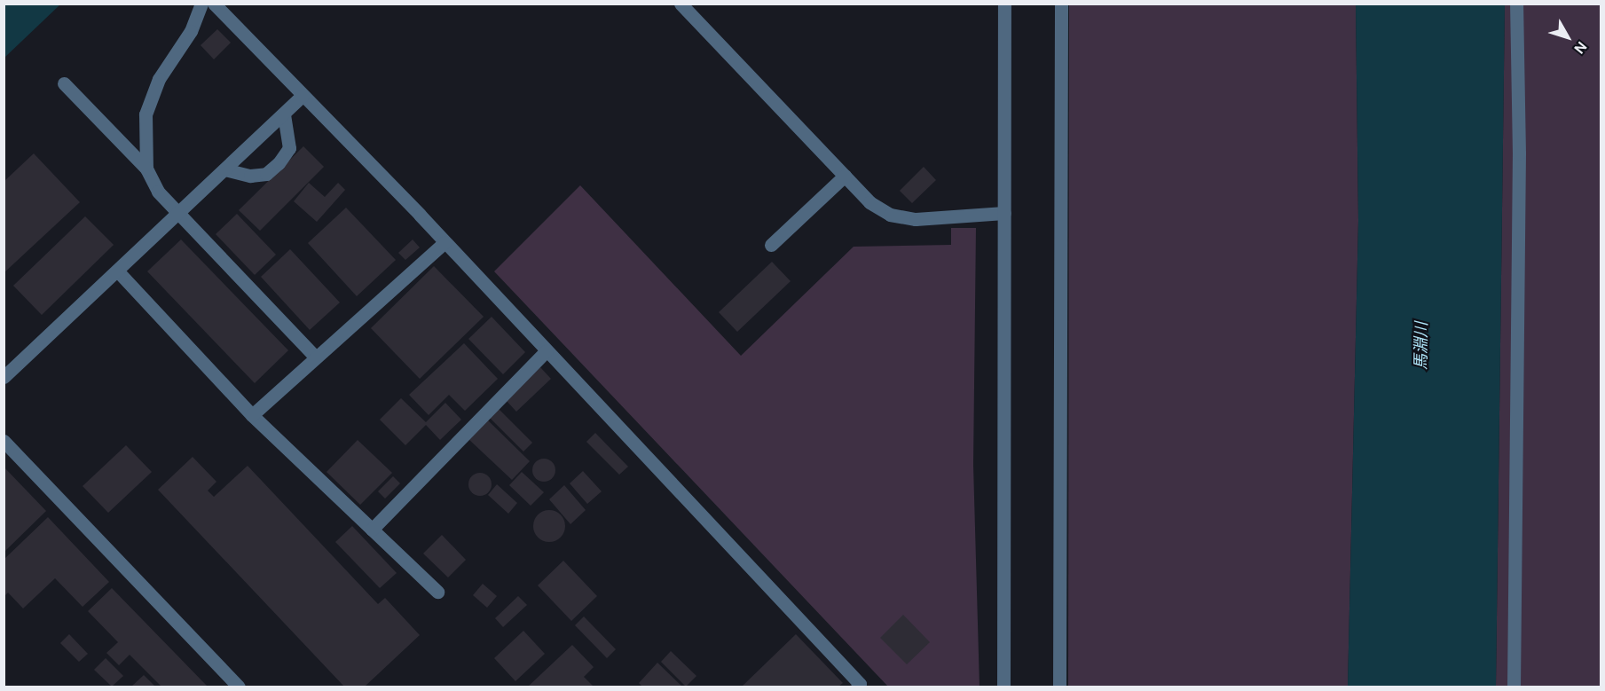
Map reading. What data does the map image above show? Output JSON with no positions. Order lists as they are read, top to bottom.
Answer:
{
  "water": ["馬淵川"],
  "north": "bottom right"
}
